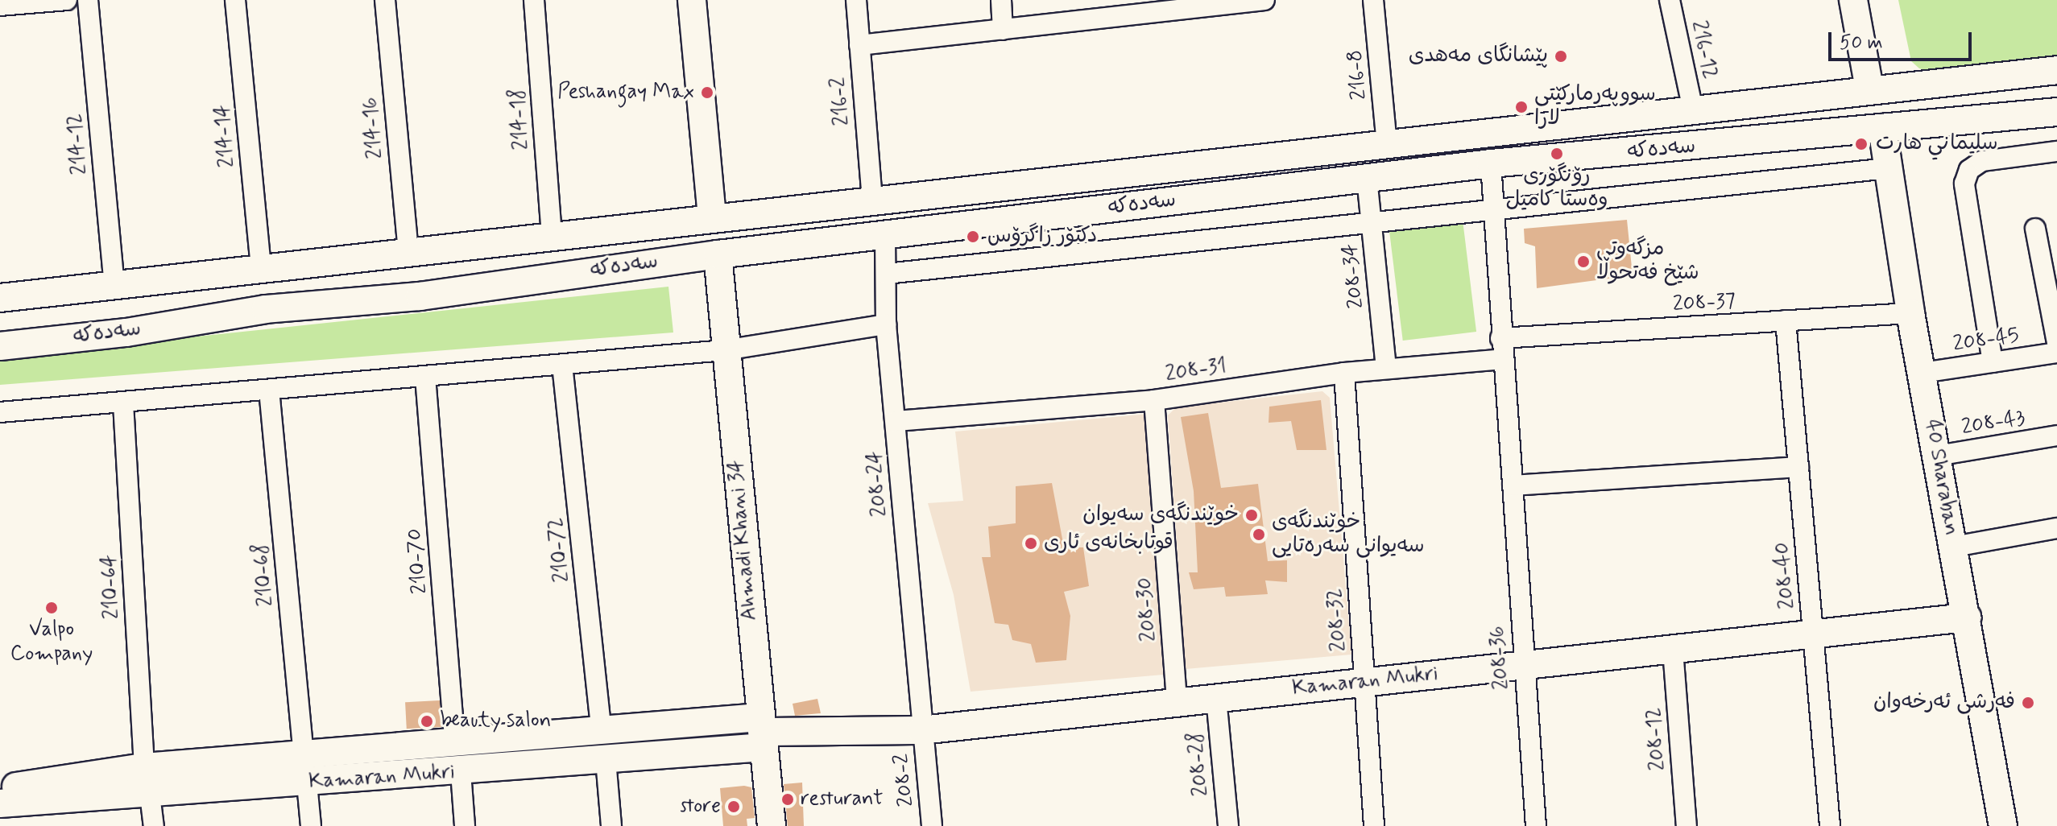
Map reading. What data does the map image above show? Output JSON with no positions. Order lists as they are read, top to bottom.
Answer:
{
  "streets": {
    "street": [
      "216-12",
      "216-8",
      "216-2",
      "214-18",
      "214-16",
      "214-14",
      "214-12",
      "سەدەکە",
      "208-34",
      "208-37",
      "208-45",
      "208-31",
      "208-43",
      "40 Sharaban",
      "208-24",
      "Ahmadi Khani 34",
      "210-72",
      "210-70",
      "210-68",
      "208-40",
      "210-64",
      "208-30",
      "208-32",
      "208-36",
      "Kamaran Mukri",
      "208-12",
      "208-28",
      "208-2"
    ]
  },
  "crossings": [
    ["216-12", "سەدەکە"],
    ["216-8", "سەدەکە"],
    ["216-2", "سەدەکە"],
    ["214-18", "سەدەکە"],
    ["214-16", "سەدەکە"],
    ["214-14", "سەدەکە"],
    ["214-12", "سەدەکە"],
    ["سەدەکە", "208-34"],
    ["سەدەکە", "40 Sharaban"],
    ["سەدەکە", "208-24"],
    ["سەدەکە", "Ahmadi Khani 34"],
    ["سەدەکە", "208-36"],
    ["208-34", "208-31"],
    ["208-37", "40 Sharaban"],
    ["208-37", "208-40"],
    ["208-37", "208-36"],
    ["208-45", "40 Sharaban"],
    ["208-31", "208-24"],
    ["208-31", "208-30"],
    ["208-31", "208-32"],
    ["208-31", "208-36"],
    ["208-43", "40 Sharaban"],
    ["40 Sharaban", "Kamaran Mukri"],
    ["208-24", "Kamaran Mukri"],
    ["208-24", "208-2"],
    ["Ahmadi Khani 34", "Kamaran Mukri"],
    ["210-72", "Kamaran Mukri"],
    ["210-70", "Kamaran Mukri"],
    ["210-68", "Kamaran Mukri"],
    ["208-40", "Kamaran Mukri"],
    ["210-64", "Kamaran Mukri"],
    ["208-30", "Kamaran Mukri"],
    ["208-32", "Kamaran Mukri"],
    ["208-36", "Kamaran Mukri"],
    ["Kamaran Mukri", "208-12"],
    ["Kamaran Mukri", "208-28"],
    ["Kamaran Mukri", "208-2"]
  ],
  "places": [
    "پێشانگای مەهدی",
    "Peshangay Max",
    "سووپەرمارکێتی لارا",
    "سليماني هارت",
    "رۆنگۆری وەستا کامیل",
    "دکتۆر زاگرۆس",
    "مزگەوتی شێخ فەتحوڵا",
    "خوێندنگەی سەیوان",
    "خوێندنگەی سەیوانی سەرەتایی",
    "قوتابخانەی ئاری",
    "Valpo Company",
    "فەرشی ئەرخەوان",
    "beauty salon",
    "resturant",
    "store"
  ],
  "scale_bar": "50 m"
}
